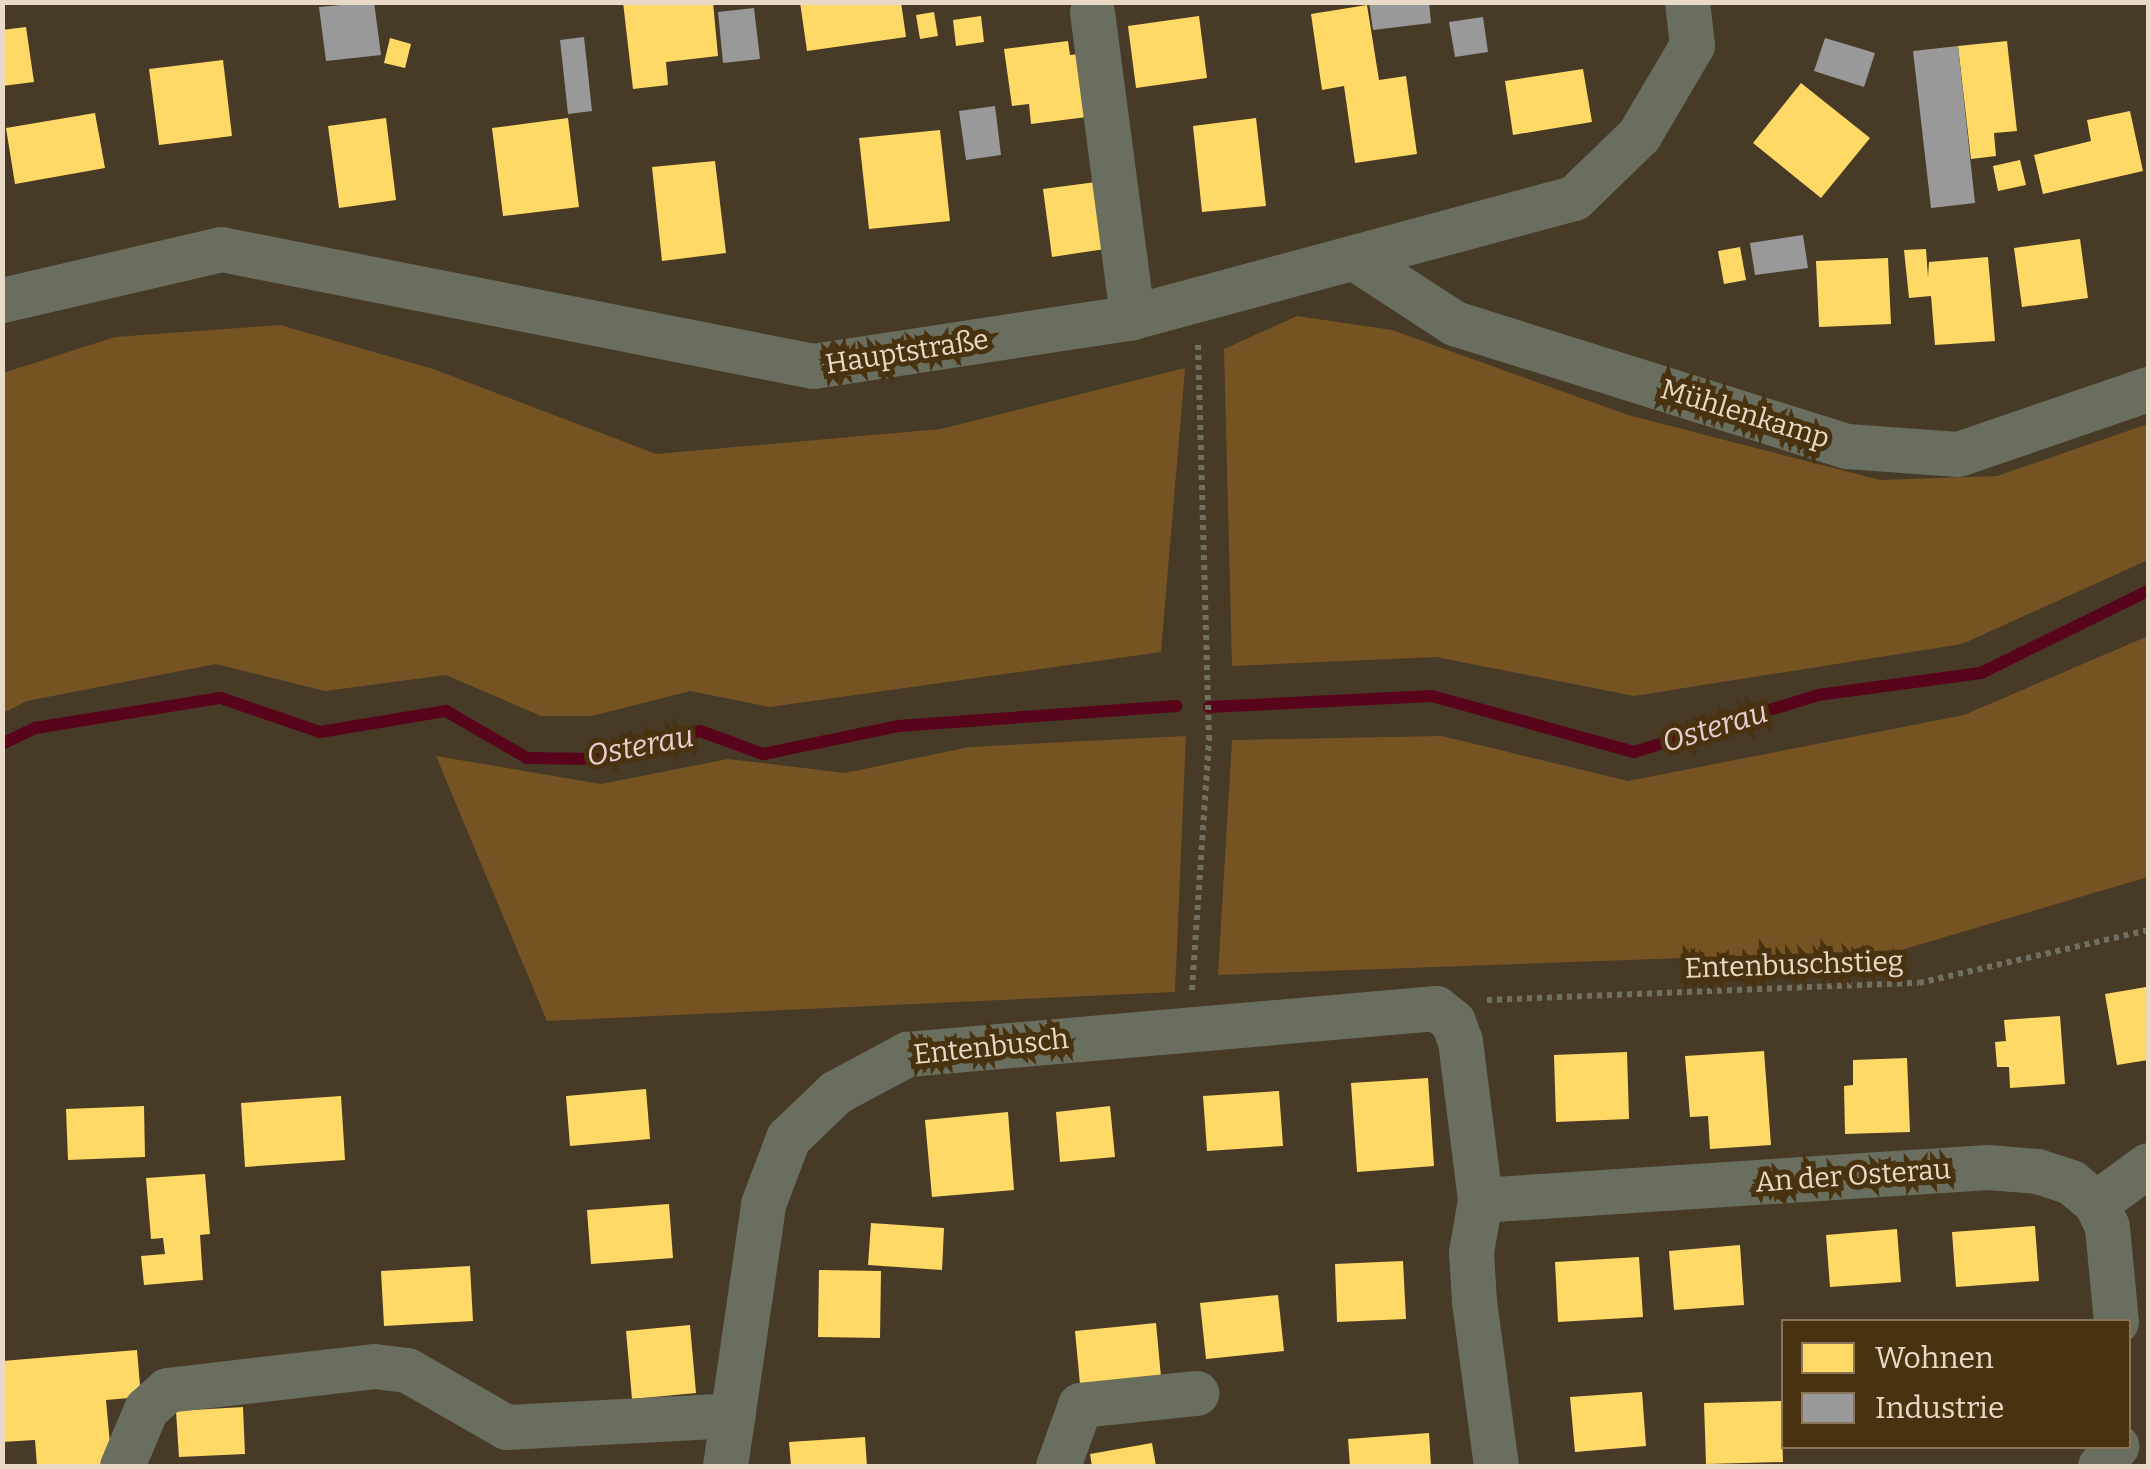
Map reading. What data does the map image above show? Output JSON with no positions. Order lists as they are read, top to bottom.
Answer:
{
  "streets": {
    "street": [
      "Hauptstraße",
      "Mühlenkamp",
      "Entenbusch",
      "An der Osterau"
    ],
    "path": ["Entenbuschstieg"]
  },
  "crossings": [
    ["Hauptstraße", "Mühlenkamp"],
    ["Entenbuschstieg", "Entenbusch"]
  ],
  "water": ["Osterau"],
  "legend": ["Wohnen", "Industrie"]
}
